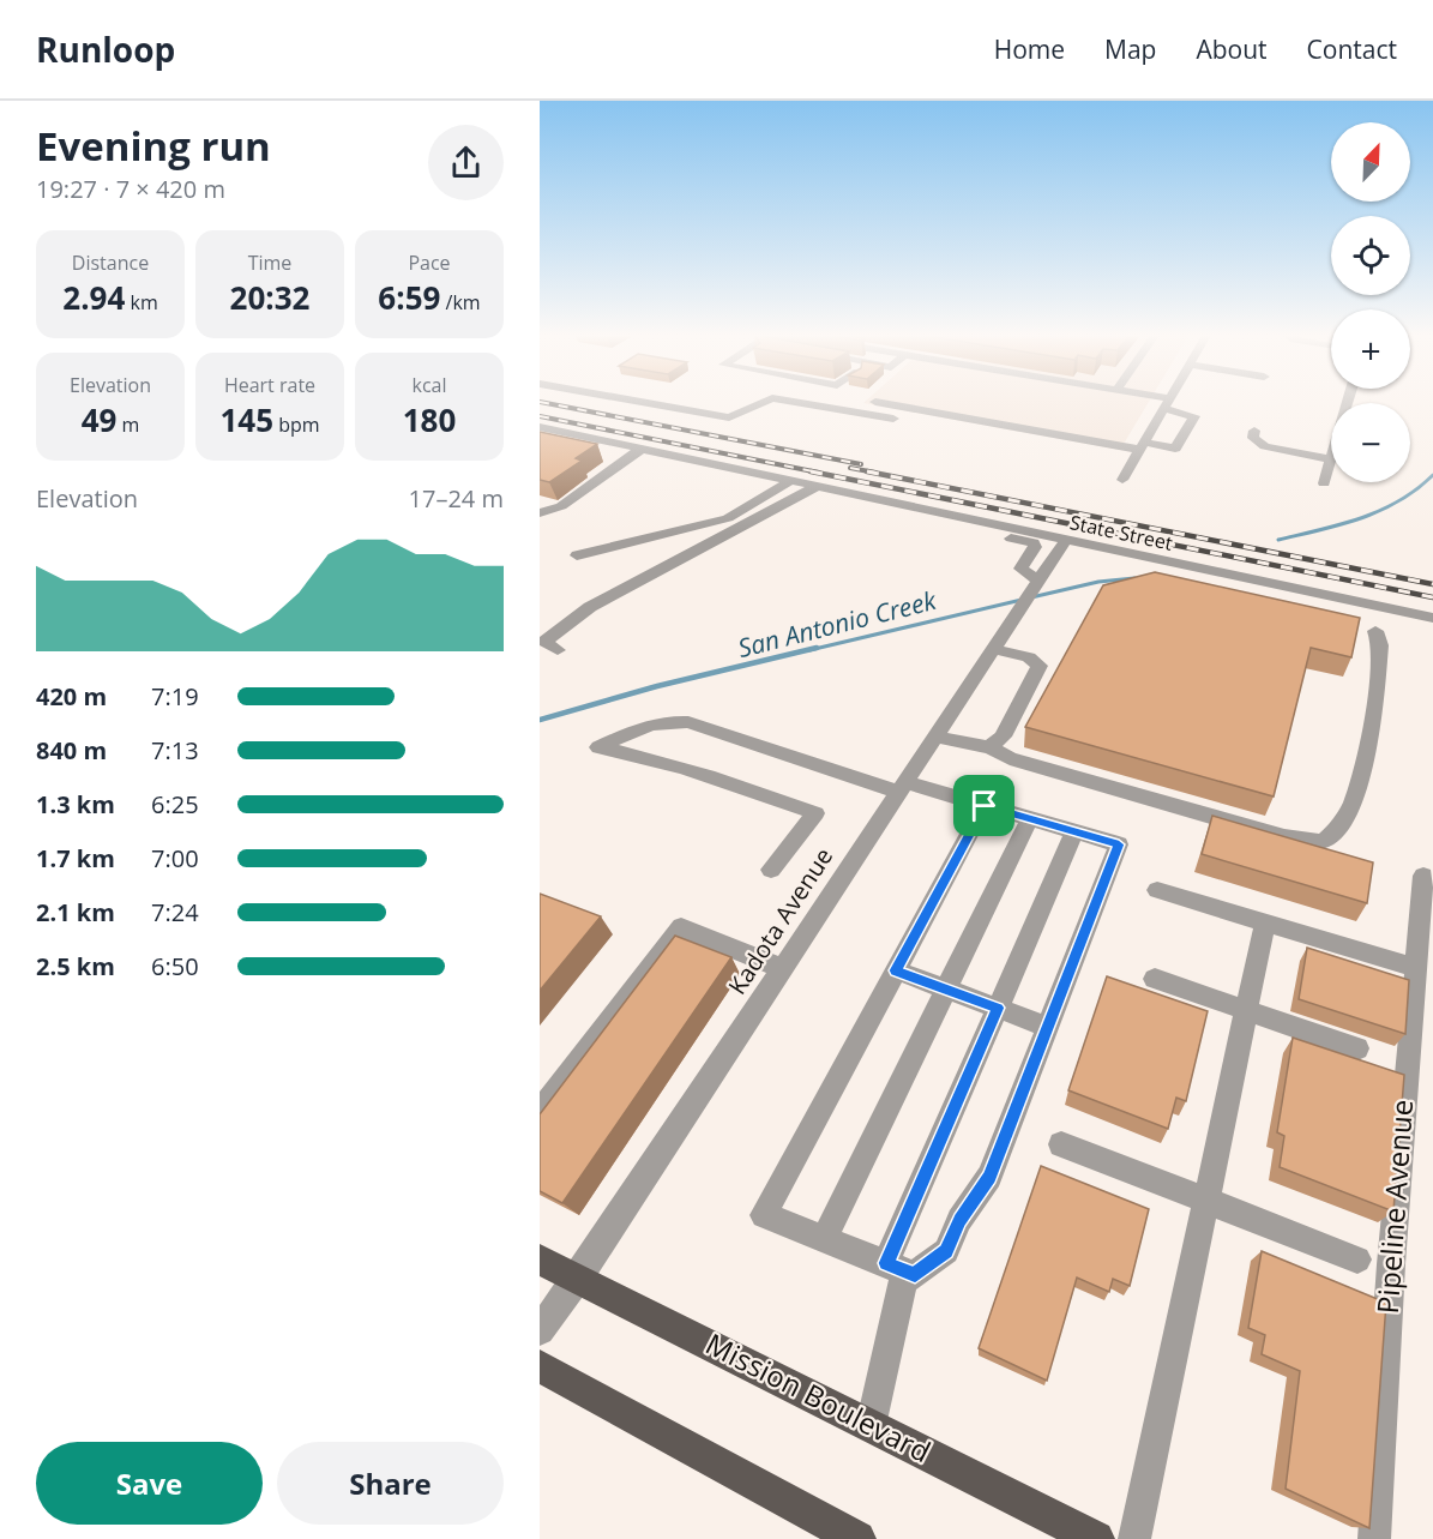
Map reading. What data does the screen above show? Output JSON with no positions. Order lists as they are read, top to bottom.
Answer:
{
  "streets": {
    "main road": ["Mission Boulevard"],
    "street": ["State Street", "Kadota Avenue", "Pipeline Avenue"]
  },
  "crossings": [
    ["State Street", "Kadota Avenue"],
    ["Kadota Avenue", "Mission Boulevard"]
  ],
  "water": ["San Antonio Creek"],
  "north": "top right",
  "page": {
    "header": "Runloop",
    "nav": [
      "Home",
      "Map",
      "About",
      "Contact"
    ],
    "heading": ["Evening run", "19:27 · 7 × 420 m"],
    "map_buttons": ["+", "−"],
    "stats": [
      ["Distance", "2.94 km"],
      ["Time", "20:32"],
      ["Pace", "6:59 /km"],
      ["Elevation", "49 m"],
      ["Heart rate", "145 bpm"],
      ["kcal", "180"]
    ],
    "chart": ["Elevation", "17–24 m"],
    "list": [
      {
        "name": "420 m",
        "note": "7:19"
      },
      {
        "name": "840 m",
        "note": "7:13"
      },
      {
        "name": "1.3 km",
        "note": "6:25"
      },
      {
        "name": "1.7 km",
        "note": "7:00"
      },
      {
        "name": "2.1 km",
        "note": "7:24"
      },
      {
        "name": "2.5 km",
        "note": "6:50"
      }
    ],
    "buttons": ["Save", "Share"]
  }
}
